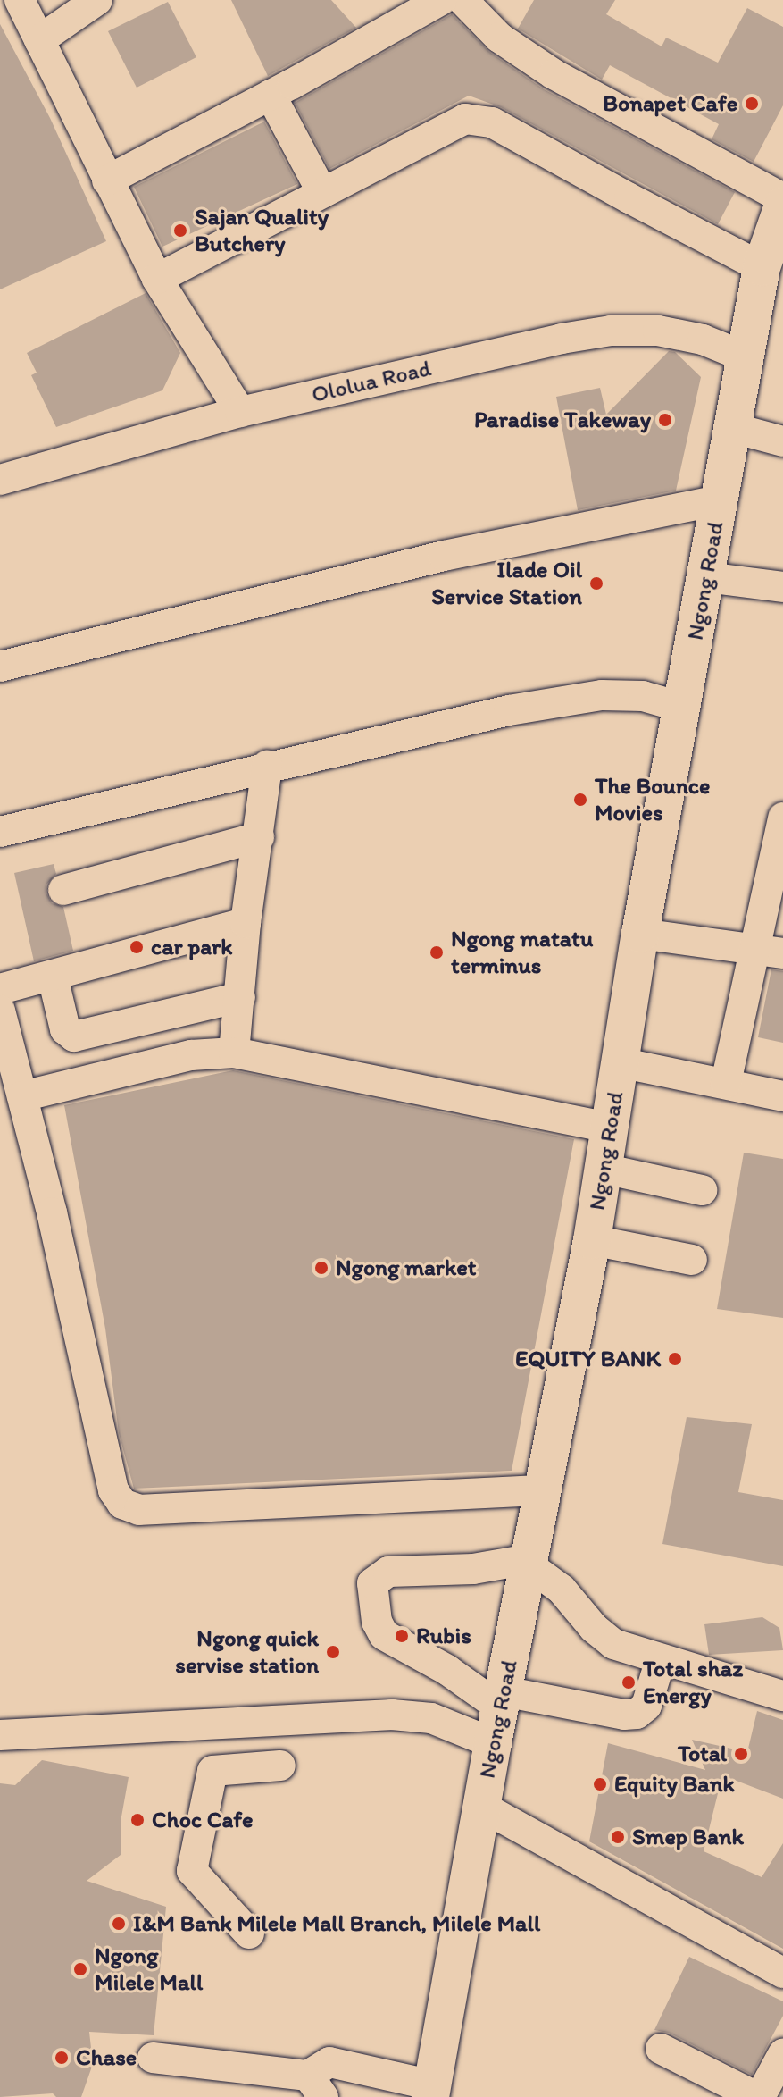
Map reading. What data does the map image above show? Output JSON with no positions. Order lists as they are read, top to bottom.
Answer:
{
  "streets": {
    "main road": ["Ngong Road"],
    "street": ["Ololua Road"]
  },
  "crossings": [
    ["Ololua Road", "Ngong Road"]
  ],
  "places": [
    "Bonapet Cafe",
    "Sajan Quality Butchery",
    "Paradise Takeway",
    "Ilade Oil Service Station",
    "The Bounce Movies",
    "car park",
    "Ngong matatu terminus",
    "Ngong market",
    "EQUITY BANK",
    "Rubis",
    "Ngong quick servise station",
    "Total shaz Energy",
    "Total",
    "Equity Bank",
    "Choc Cafe",
    "Smep Bank",
    "I&M Bank Milele Mall Branch, Milele Mall",
    "Ngong Milele Mall",
    "Chase"
  ]
}
